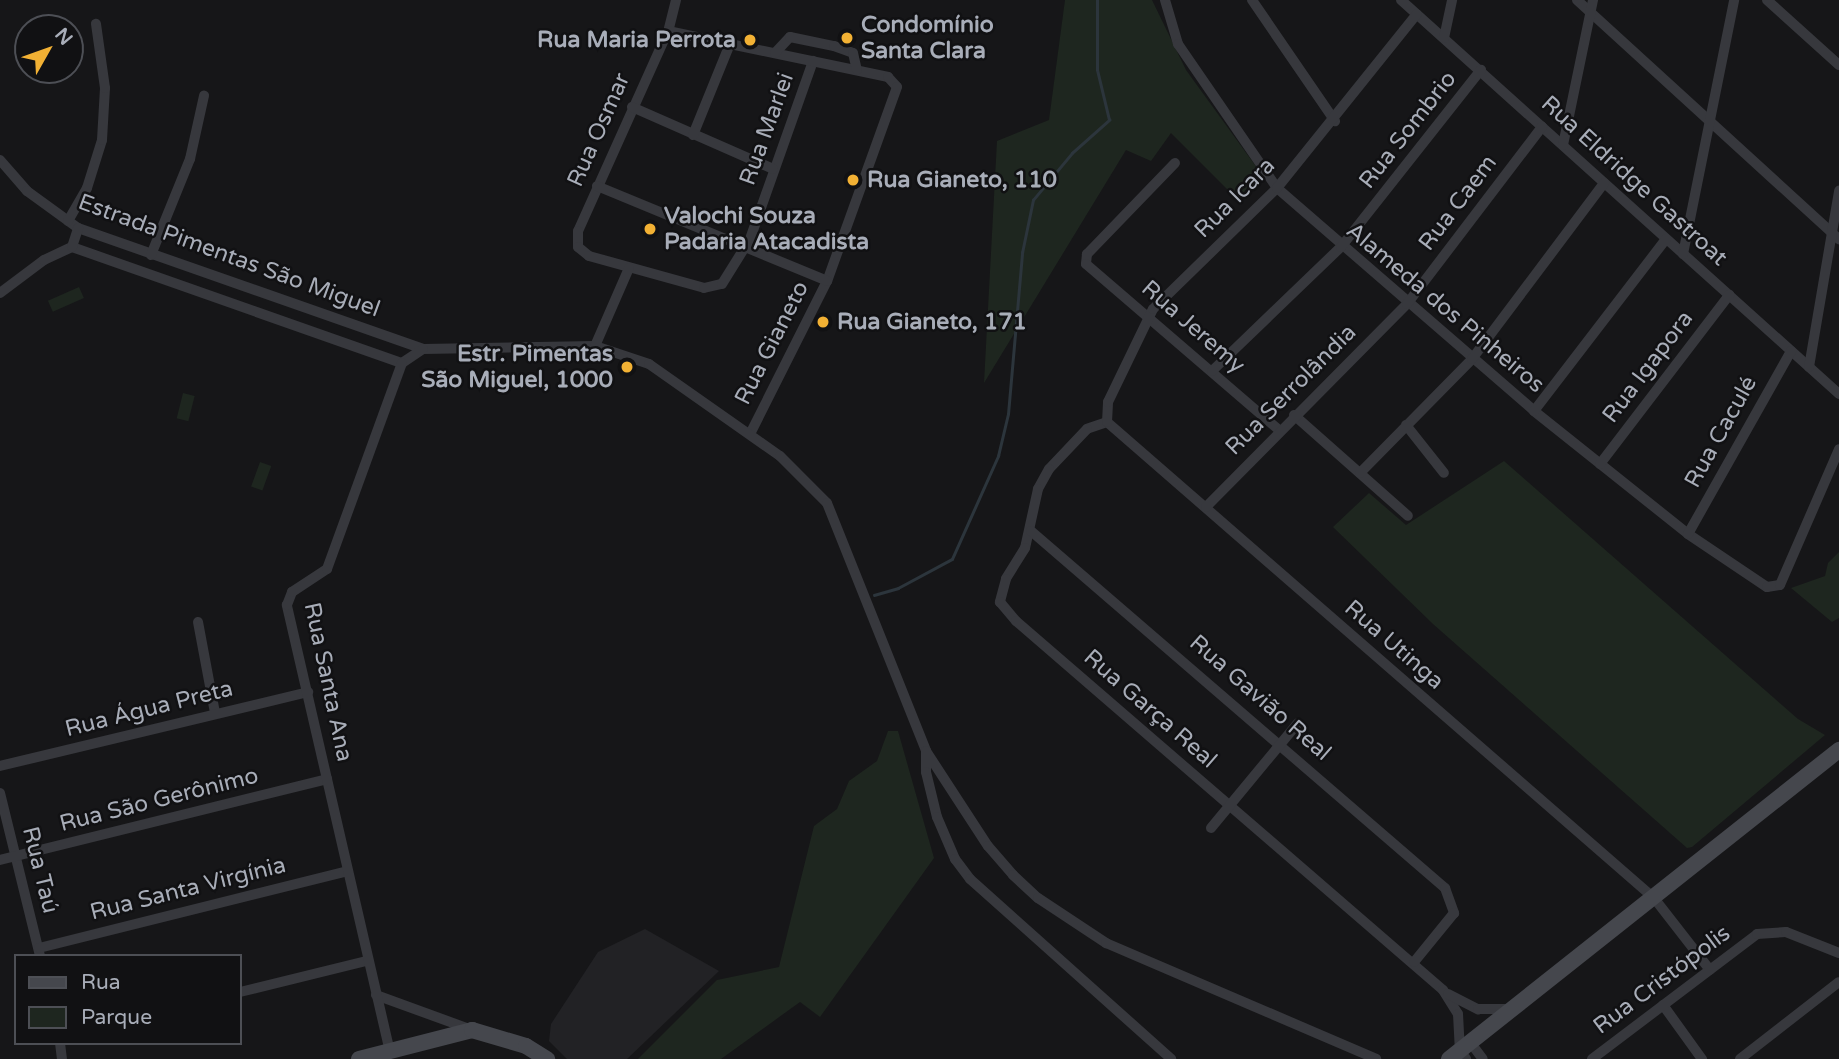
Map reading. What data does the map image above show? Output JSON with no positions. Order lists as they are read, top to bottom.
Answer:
{
  "streets": {
    "street": [
      "Rua Marlei",
      "Rua Osmar",
      "Rua Sombrio",
      "Rua Eldridge Gastroat",
      "Rua Icara",
      "Rua Caem",
      "Estrada Pimentas São Miguel",
      "Alameda dos Pinheiros",
      "Rua Jeremy",
      "Rua Gianeto",
      "Rua Igapora",
      "Rua Serrolândia",
      "Rua Caculé",
      "Rua Utinga",
      "Rua Santa Ana",
      "Rua Gavião Real",
      "Rua Água Preta",
      "Rua Garça Real",
      "Rua São Gerônimo",
      "Rua Taú",
      "Rua Santa Virgínia",
      "Rua Cristópolis"
    ]
  },
  "crossings": [
    ["Rua Marlei", "Rua Osmar"],
    ["Rua Sombrio", "Rua Eldridge Gastroat"],
    ["Rua Sombrio", "Alameda dos Pinheiros"],
    ["Rua Sombrio", "Rua Jeremy"],
    ["Rua Eldridge Gastroat", "Rua Icara"],
    ["Rua Eldridge Gastroat", "Rua Caem"],
    ["Rua Eldridge Gastroat", "Rua Igapora"],
    ["Rua Eldridge Gastroat", "Rua Caculé"],
    ["Rua Icara", "Alameda dos Pinheiros"],
    ["Rua Icara", "Rua Jeremy"],
    ["Rua Icara", "Rua Utinga"],
    ["Rua Icara", "Rua Garça Real"],
    ["Rua Caem", "Alameda dos Pinheiros"],
    ["Rua Caem", "Rua Serrolândia"],
    ["Estrada Pimentas São Miguel", "Rua Gianeto"],
    ["Estrada Pimentas São Miguel", "Rua Santa Ana"],
    ["Alameda dos Pinheiros", "Rua Igapora"],
    ["Alameda dos Pinheiros", "Rua Serrolândia"],
    ["Alameda dos Pinheiros", "Rua Caculé"],
    ["Rua Jeremy", "Rua Serrolândia"],
    ["Rua Serrolândia", "Rua Utinga"],
    ["Rua Utinga", "Rua Garça Real"],
    ["Rua Utinga", "Rua Cristópolis"],
    ["Rua Santa Ana", "Rua Água Preta"],
    ["Rua Santa Ana", "Rua São Gerônimo"],
    ["Rua Santa Ana", "Rua Santa Virgínia"],
    ["Rua Gavião Real", "Rua Garça Real"],
    ["Rua São Gerônimo", "Rua Taú"],
    ["Rua Taú", "Rua Santa Virgínia"]
  ],
  "places": [
    "Condomínio Santa Clara",
    "Rua Maria Perrota",
    "Rua Gianeto, 110",
    "Valochi Souza Padaria Atacadista",
    "Rua Gianeto, 171",
    "Estr. Pimentas São Miguel, 1000"
  ],
  "legend": ["Rua", "Parque"],
  "north": "top right"
}
